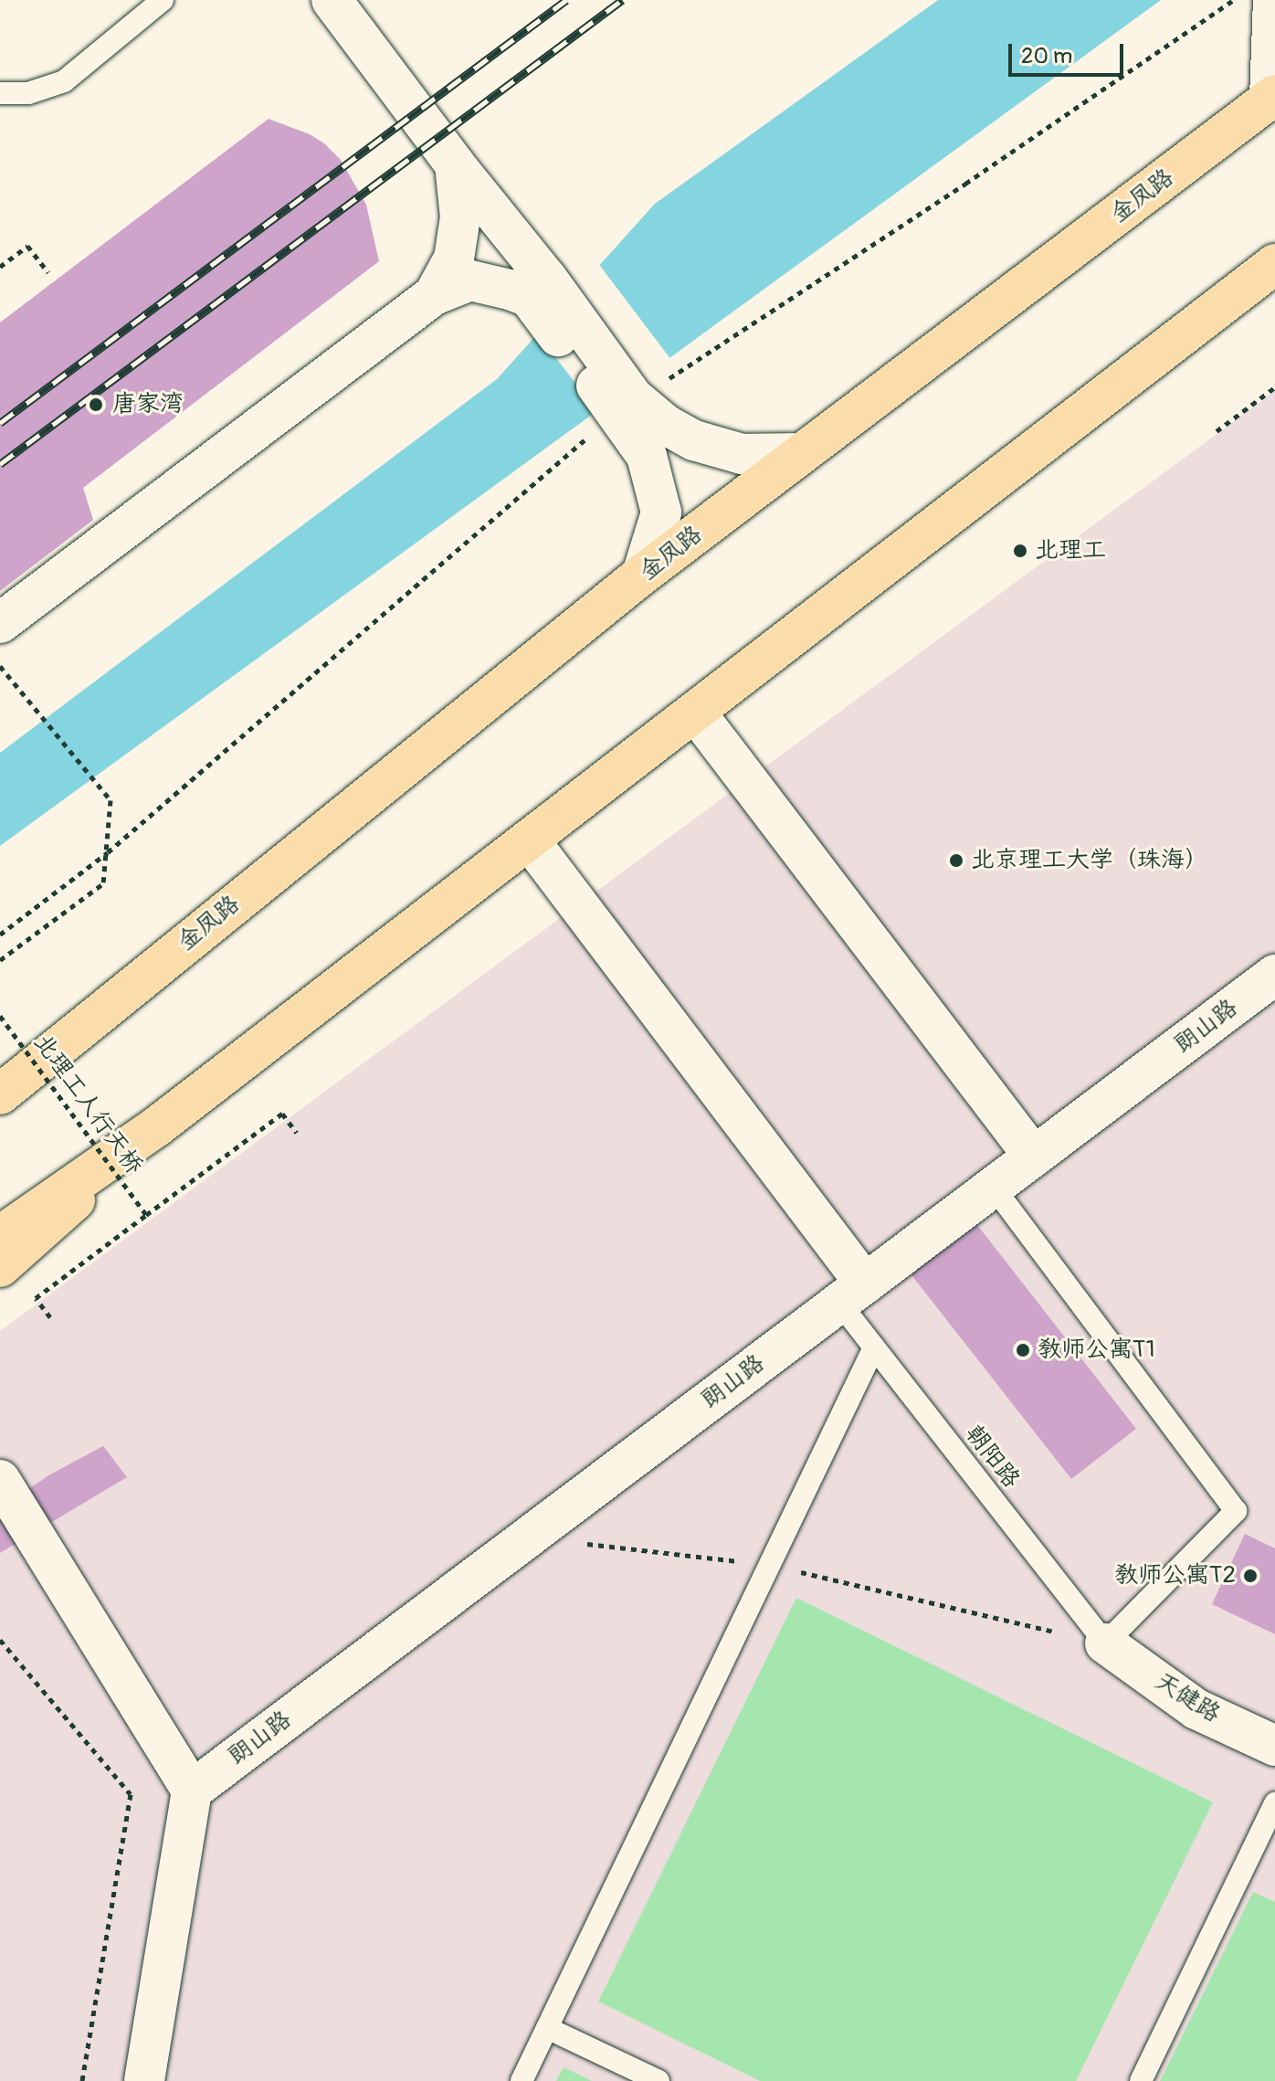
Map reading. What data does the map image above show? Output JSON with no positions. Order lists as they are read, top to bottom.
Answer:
{
  "streets": {
    "main road": ["金凤路"],
    "street": ["朗山路", "天健路"],
    "lane": ["朝阳路"],
    "path": ["北理工人行天桥"]
  },
  "crossings": [
    ["朗山路", "朝阳路"],
    ["朝阳路", "天健路"]
  ],
  "places": [
    "唐家湾",
    "北理工",
    "北京理工大学（珠海）",
    "教师公寓T1",
    "教师公寓T2"
  ],
  "scale_bar": "20 m"
}
